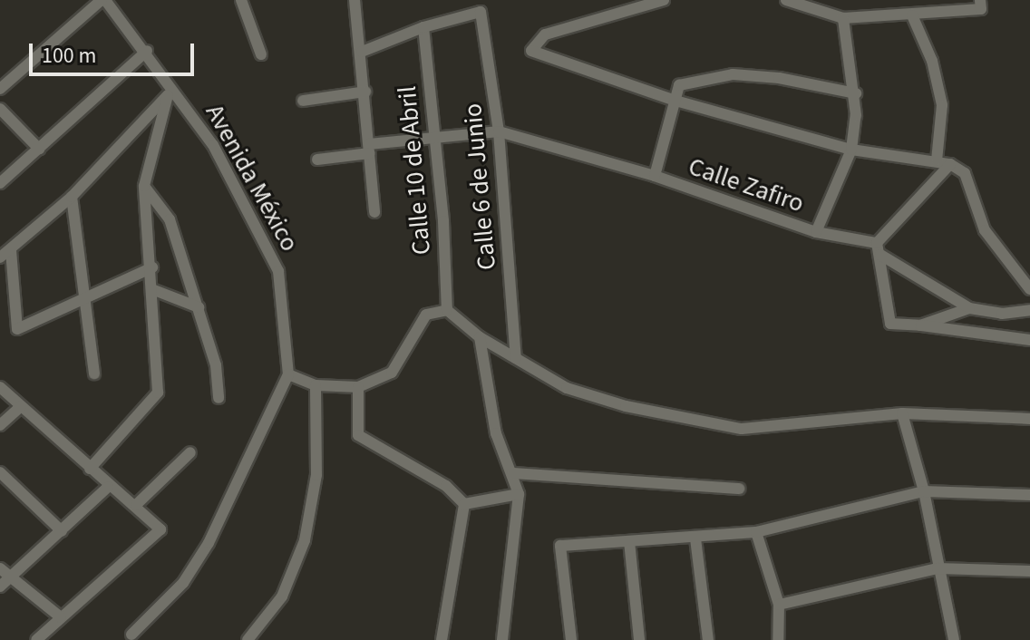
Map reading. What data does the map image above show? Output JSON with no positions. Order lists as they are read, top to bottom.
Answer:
{
  "streets": {
    "street": [
      "Calle 10 de Abril",
      "Avenida México",
      "Calle Zafiro",
      "Calle 6 de Junio"
    ]
  },
  "crossings": [
    ["Calle 10 de Abril", "Calle 6 de Junio"],
    ["Calle Zafiro", "Calle 6 de Junio"]
  ],
  "scale_bar": "100 m"
}
